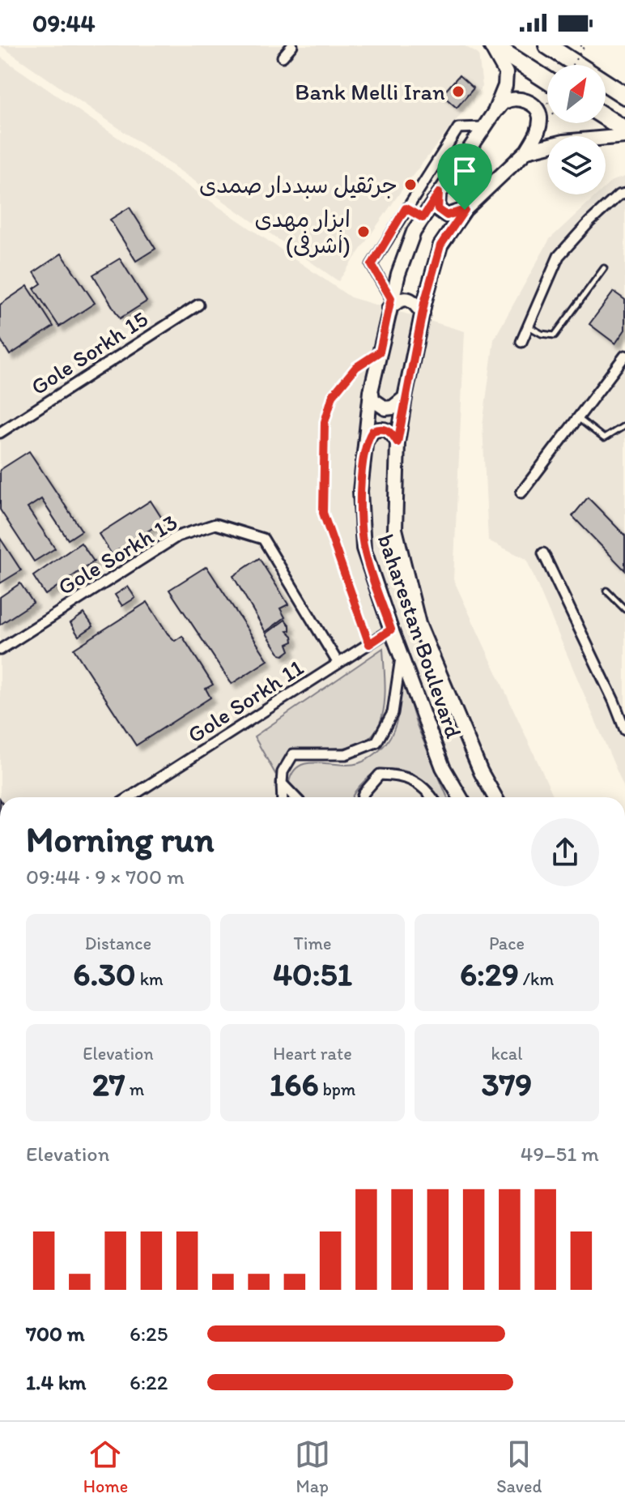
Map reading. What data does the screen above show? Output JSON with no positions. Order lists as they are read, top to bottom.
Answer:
{
  "streets": {
    "street": [
      "Gole Sorkh 15",
      "Gole Sorkh 13",
      "baharestan Boulevard",
      "Gole Sorkh 11"
    ]
  },
  "crossings": [
    ["Gole Sorkh 13", "Gole Sorkh 11"],
    ["baharestan Boulevard", "Gole Sorkh 11"]
  ],
  "places": ["Bank Melli Iran", "جرثقیل سبددار صمدی", "ابزار مهدی (اشرفی)"],
  "north": "top right",
  "page": {
    "status": "09:44",
    "heading": ["Morning run", "09:44 · 9 × 700 m"],
    "stats": [
      ["Distance", "6.30 km"],
      ["Time", "40:51"],
      ["Pace", "6:29 /km"],
      ["Elevation", "27 m"],
      ["Heart rate", "166 bpm"],
      ["kcal", "379"]
    ],
    "chart": ["Elevation", "49–51 m"],
    "list": [
      {
        "name": "700 m",
        "note": "6:25"
      },
      {
        "name": "1.4 km",
        "note": "6:22"
      }
    ],
    "tabs": ["Home", "Map", "Saved"]
  }
}
